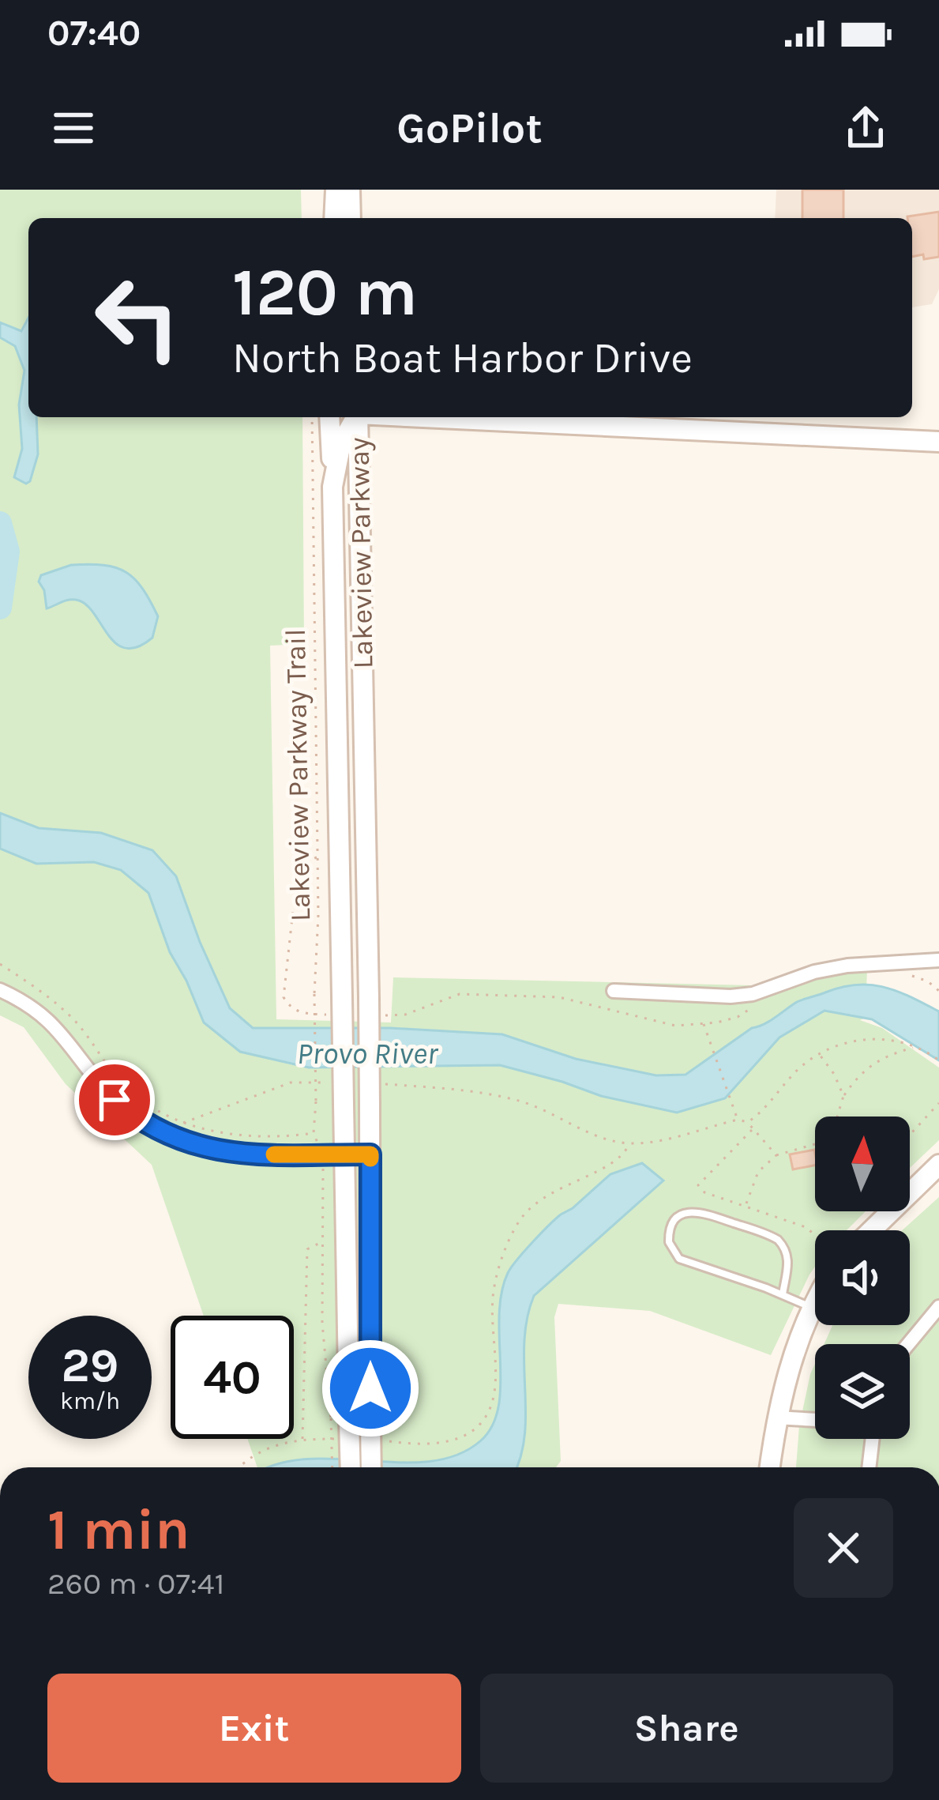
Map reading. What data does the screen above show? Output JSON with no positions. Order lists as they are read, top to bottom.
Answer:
{
  "streets": {
    "street": ["Lakeview Parkway"],
    "path": ["Lakeview Parkway Trail"]
  },
  "water": ["Provo River"],
  "north": "top",
  "page": {
    "status": "07:40",
    "header": "GoPilot",
    "turn": ["120 m", "North Boat Harbor Drive"],
    "speed": "29 km/h",
    "limit": "40",
    "heading": ["1 min", "260 m · 07:41"],
    "buttons": ["Exit", "Share"]
  }
}
